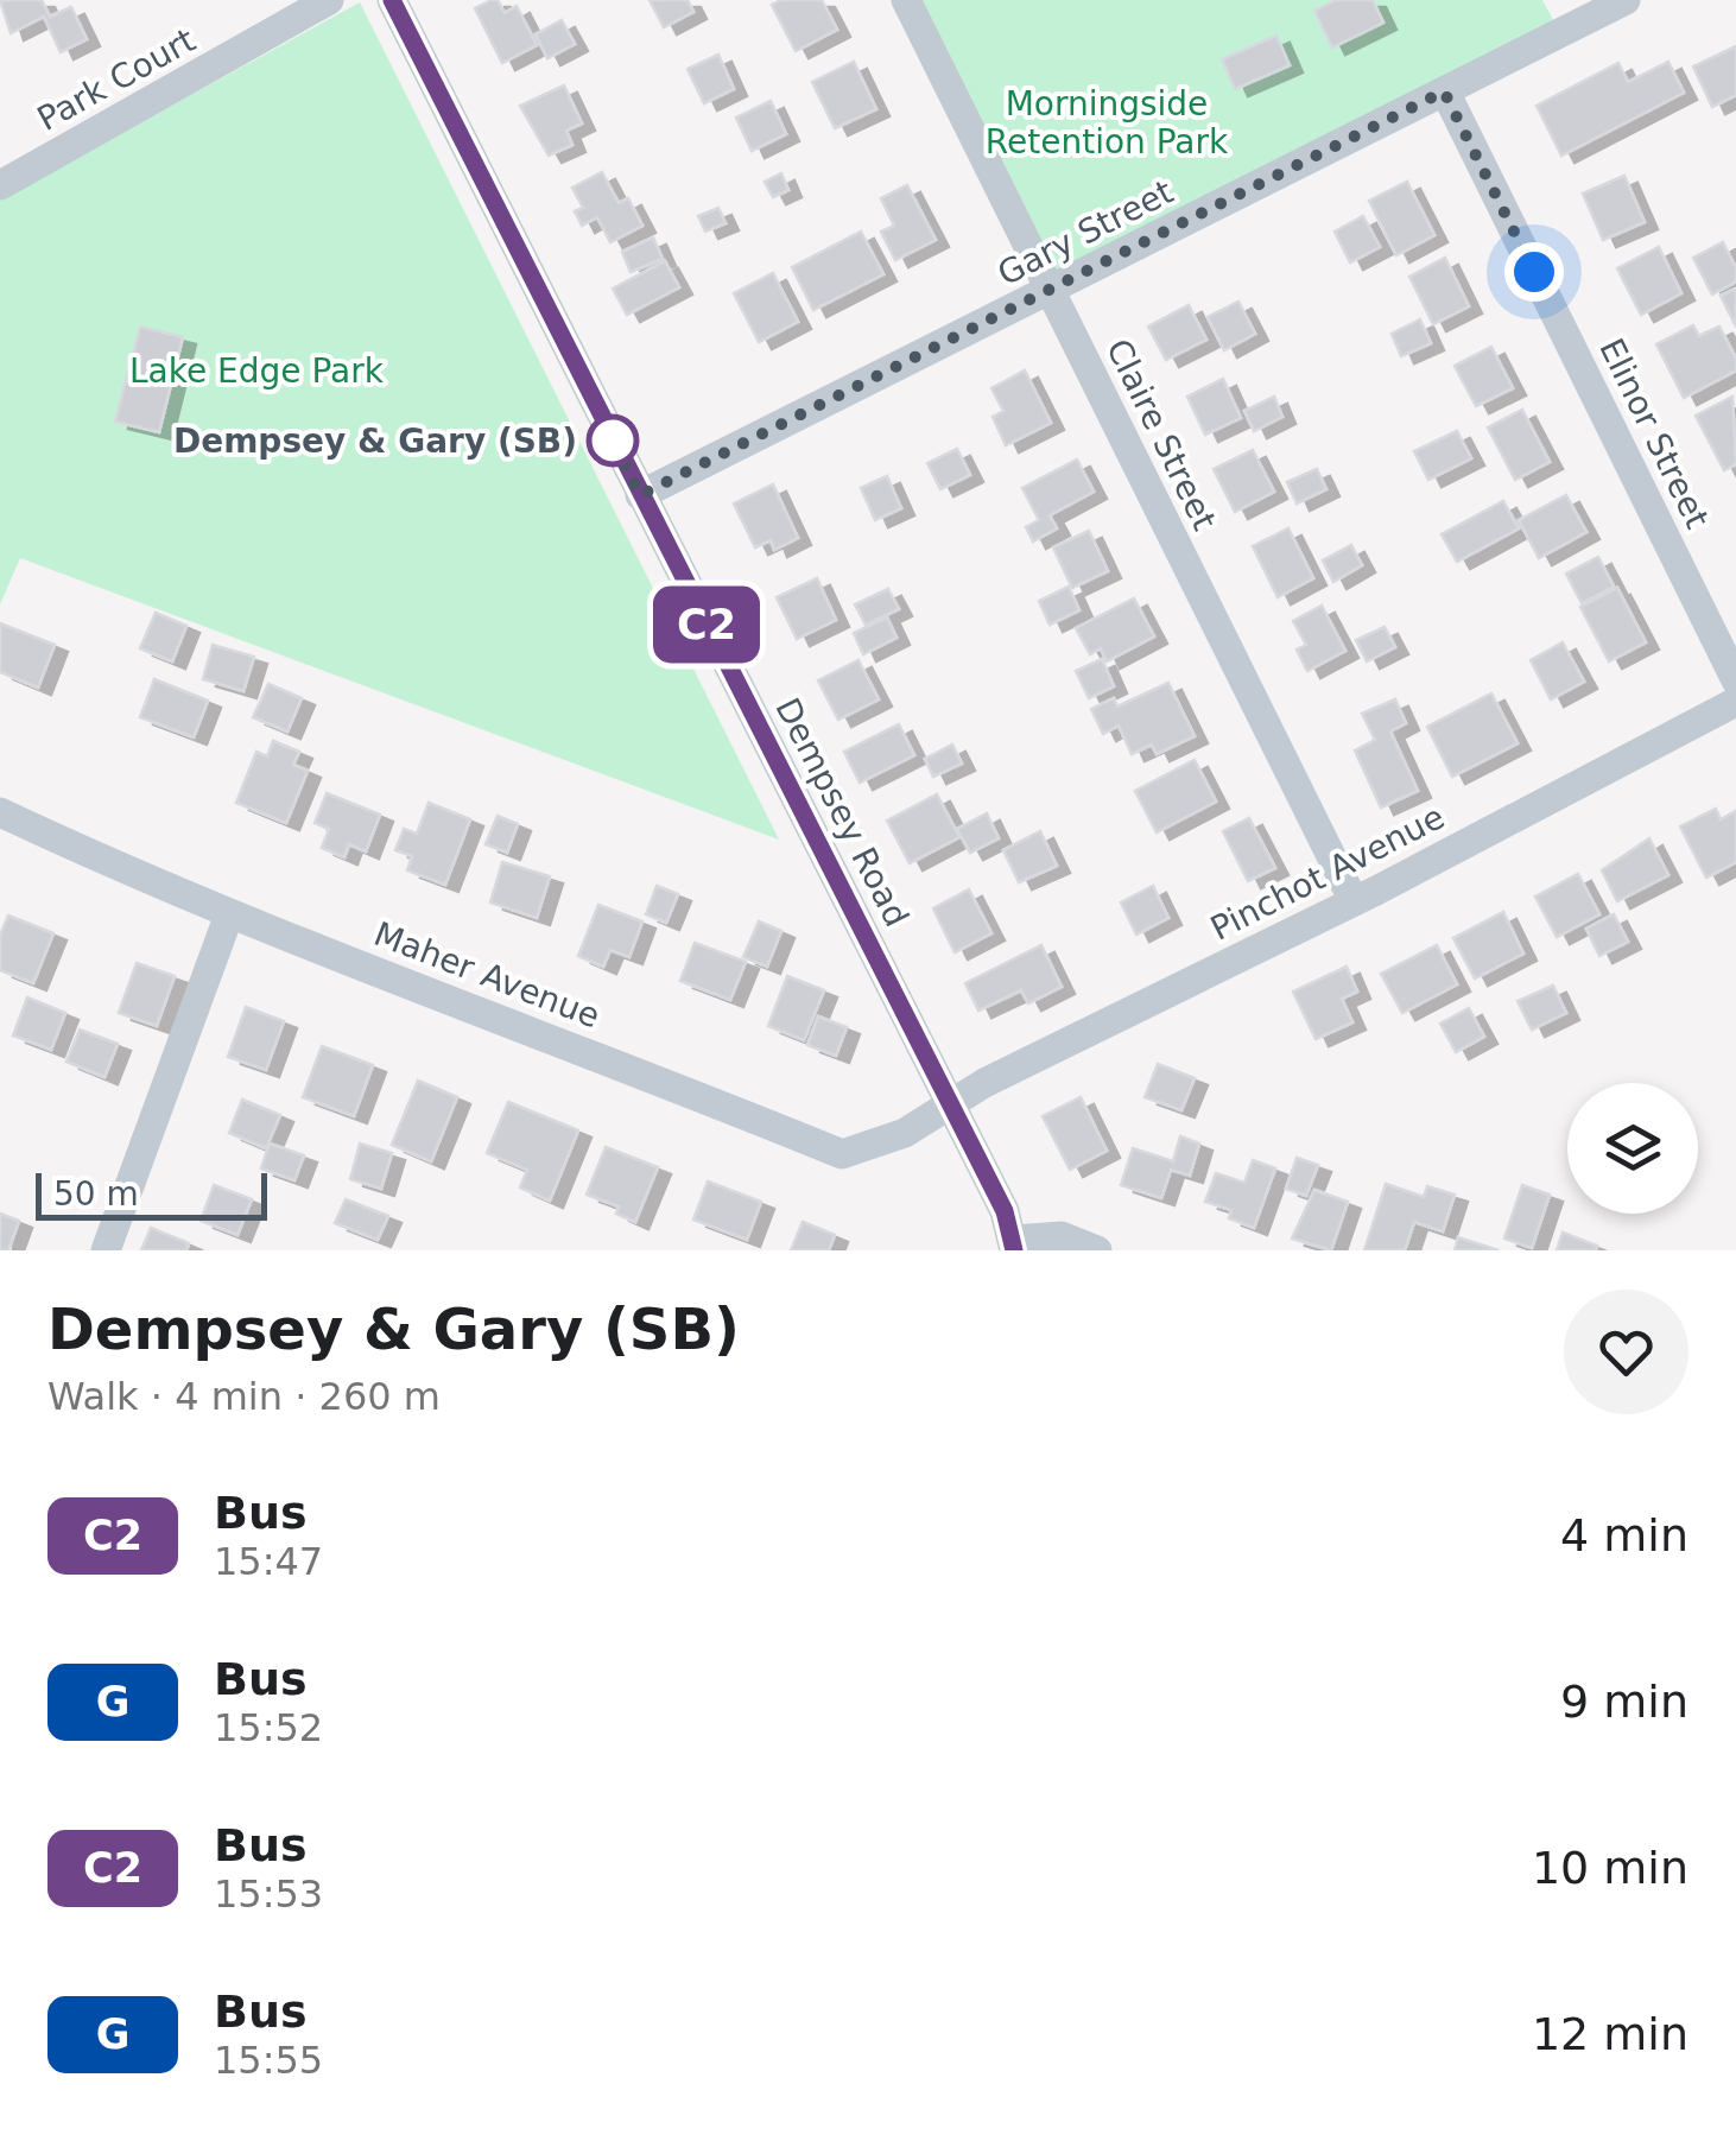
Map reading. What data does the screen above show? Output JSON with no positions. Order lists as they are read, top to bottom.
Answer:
{
  "streets": {
    "street": [
      "Park Court",
      "Gary Street",
      "Elinor Street",
      "Claire Street",
      "Dempsey Road",
      "Pinchot Avenue",
      "Maher Avenue"
    ]
  },
  "crossings": [
    ["Gary Street", "Elinor Street"],
    ["Gary Street", "Claire Street"],
    ["Gary Street", "Dempsey Road"],
    ["Claire Street", "Pinchot Avenue"],
    ["Dempsey Road", "Pinchot Avenue"],
    ["Dempsey Road", "Maher Avenue"],
    ["Pinchot Avenue", "Maher Avenue"]
  ],
  "parks": ["Morningside Retention Park", "Lake Edge Park"],
  "places": ["Dempsey & Gary (SB)"],
  "lines": ["bus line C2"],
  "scale_bar": "50 m",
  "page": {
    "on_map": "C2",
    "scale": "50 m",
    "heading": ["Dempsey & Gary (SB)", "Walk · 4 min · 260 m"],
    "list": [
      {
        "mark": "C2",
        "name": "Bus",
        "note": "15:47",
        "value": "4 min"
      },
      {
        "mark": "G",
        "name": "Bus",
        "note": "15:52",
        "value": "9 min"
      },
      {
        "mark": "C2",
        "name": "Bus",
        "note": "15:53",
        "value": "10 min"
      },
      {
        "mark": "G",
        "name": "Bus",
        "note": "15:55",
        "value": "12 min"
      }
    ]
  }
}
